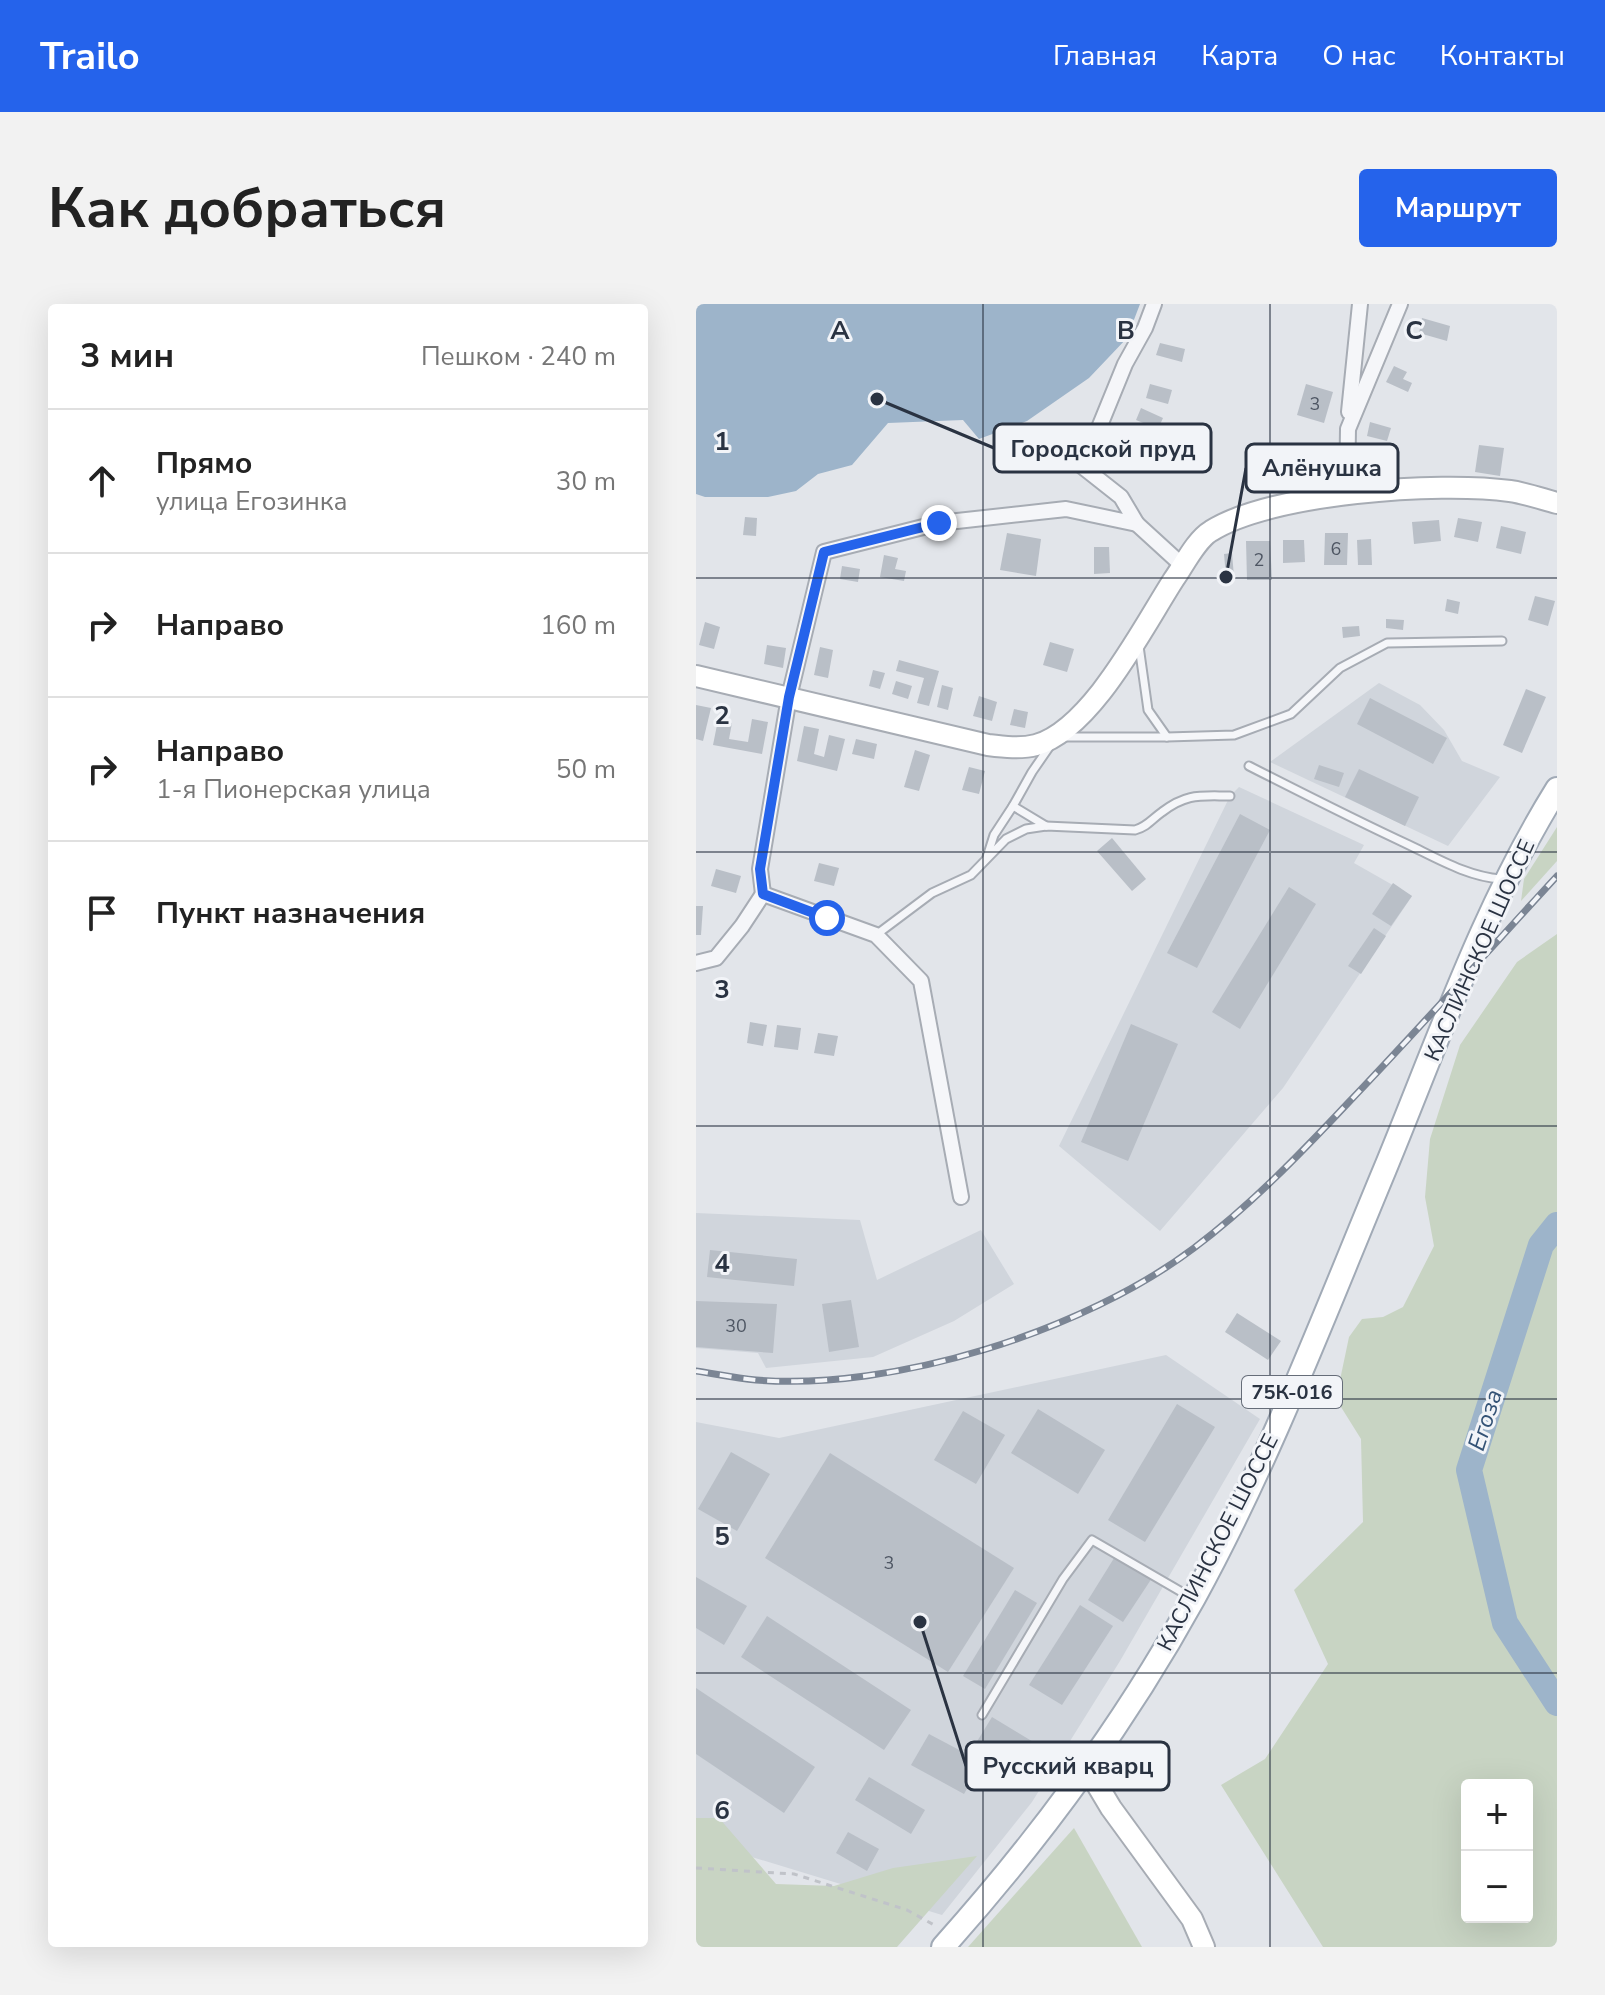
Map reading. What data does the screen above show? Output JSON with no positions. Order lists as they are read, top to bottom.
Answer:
{
  "streets": {
    "main road": ["КАСЛИНСКОЕ ШОССЕ", "75К-016"]
  },
  "water": ["Егоза"],
  "places": ["Городской пруд", "Алёнушка", "Русский кварц"],
  "house_numbers": [
    "3",
    "6",
    "2",
    "30",
    "3"
  ],
  "page": {
    "header": "Trailo",
    "nav": [
      "Главная",
      "Карта",
      "О нас",
      "Контакты"
    ],
    "buttons": "Маршрут",
    "title": "Как добраться",
    "heading": ["3 мин", "Пешком · 240 m"],
    "list": [
      ["Прямо", "улица Егозинка", "30 m"],
      ["Направо", "160 m"],
      ["Направо", "1-я Пионерская улица", "50 m"],
      "Пункт назначения"
    ],
    "map_buttons": ["+", "−"]
  },
  "grid": {
    "columns": ["A", "B", "C"],
    "rows": [
      "1",
      "2",
      "3",
      "4",
      "5",
      "6"
    ]
  }
}
